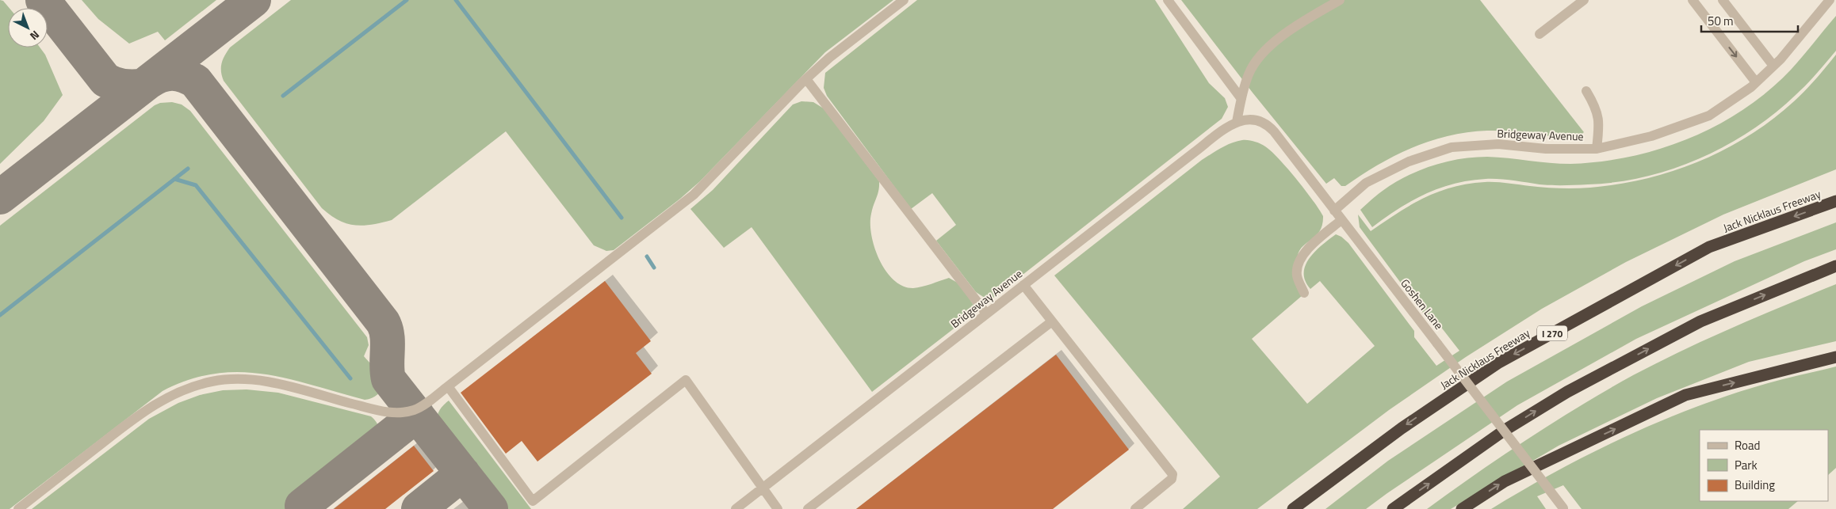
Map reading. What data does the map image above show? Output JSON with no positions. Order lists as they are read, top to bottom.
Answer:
{
  "streets": {
    "highway": ["Jack Nicklaus Freeway", "I 270"],
    "street": ["Bridgeway Avenue", "Goshen Lane"]
  },
  "crossings": [
    ["Bridgeway Avenue", "Goshen Lane"]
  ],
  "legend": ["Road", "Park", "Building"],
  "scale_bar": "50 m",
  "north": "bottom right"
}
